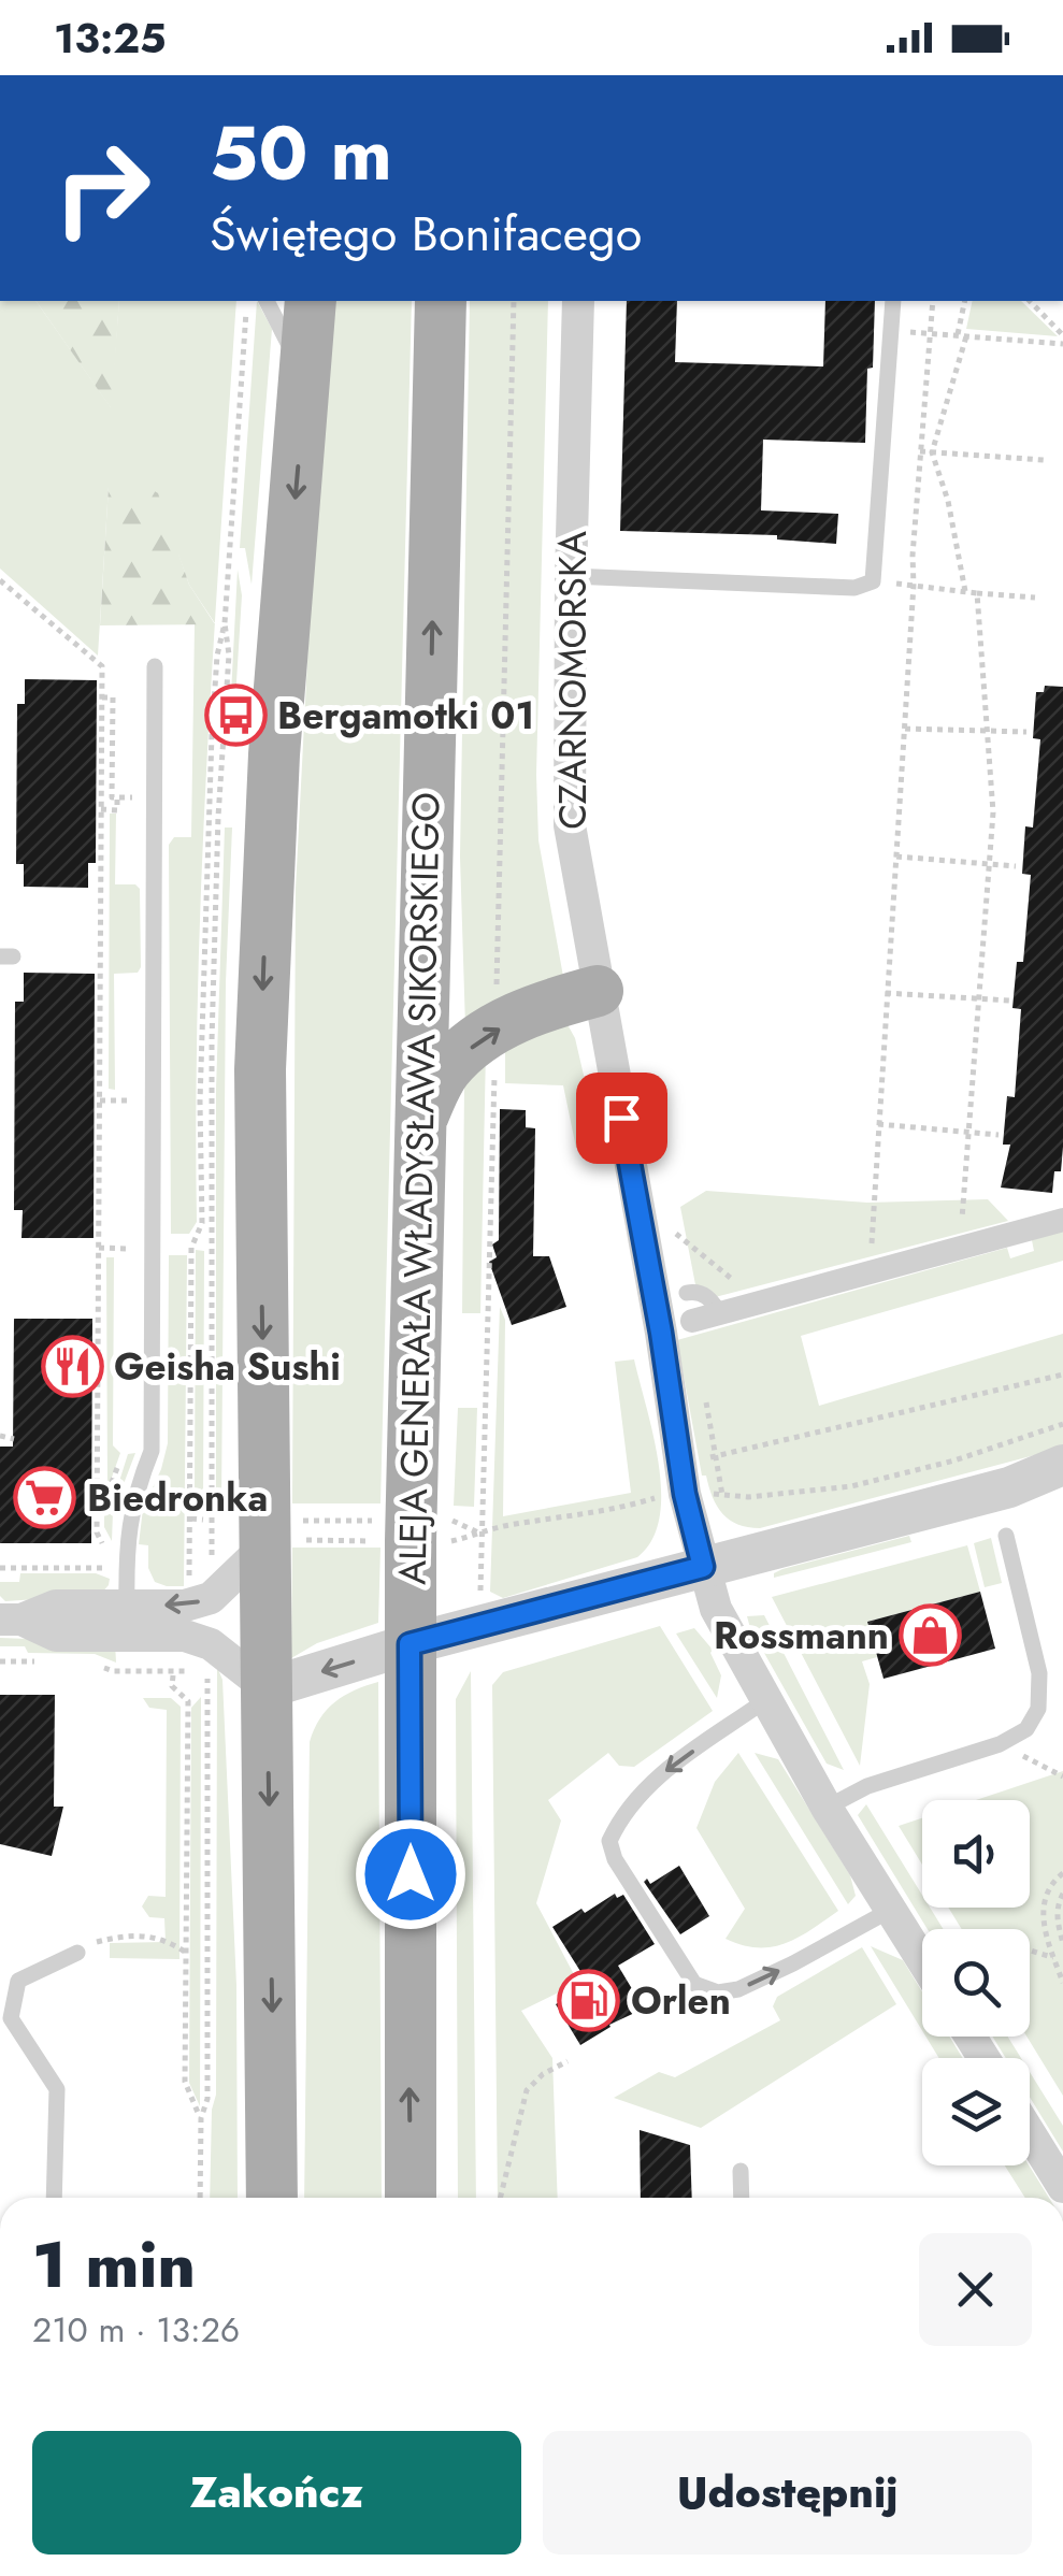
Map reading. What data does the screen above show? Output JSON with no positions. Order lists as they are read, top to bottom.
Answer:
{
  "streets": {
    "main road": ["ALEJA GENERAŁA WŁADYSŁAWA SIKORSKIEGO"],
    "street": ["CZARNOMORSKA"]
  },
  "places": {
    "bus stop": ["Bergamotki 01"],
    "restaurant": ["Geisha Sushi"],
    "supermarket": ["Biedronka"],
    "shop": ["Rossmann"],
    "fuel station": ["Orlen"]
  },
  "page": {
    "status": "13:25",
    "turn": ["50 m", "Świętego Bonifacego"],
    "heading": ["1 min", "210 m · 13:26"],
    "buttons": ["Zakończ", "Udostępnij"]
  }
}
